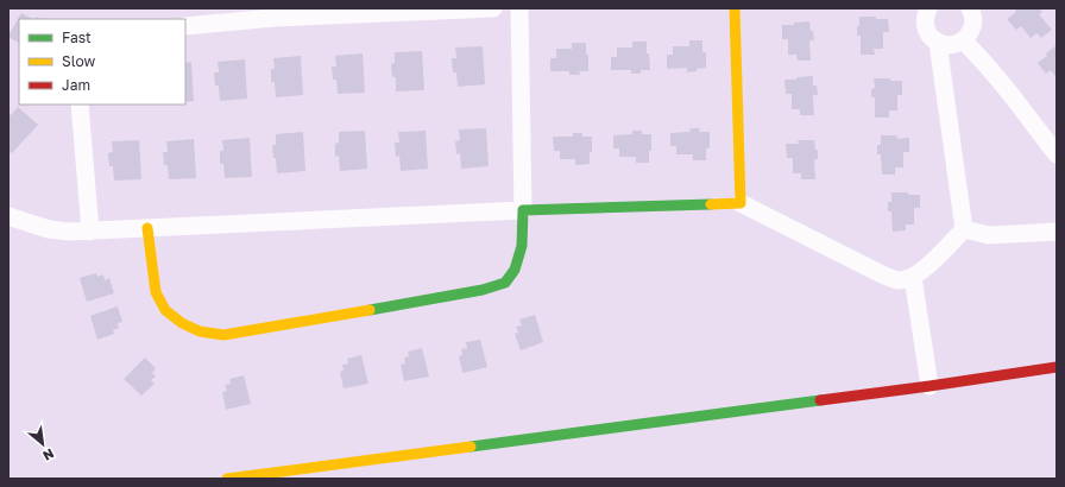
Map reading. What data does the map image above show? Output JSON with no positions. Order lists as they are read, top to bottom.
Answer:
{
  "legend": ["Fast", "Slow", "Jam"],
  "north": "bottom right"
}
